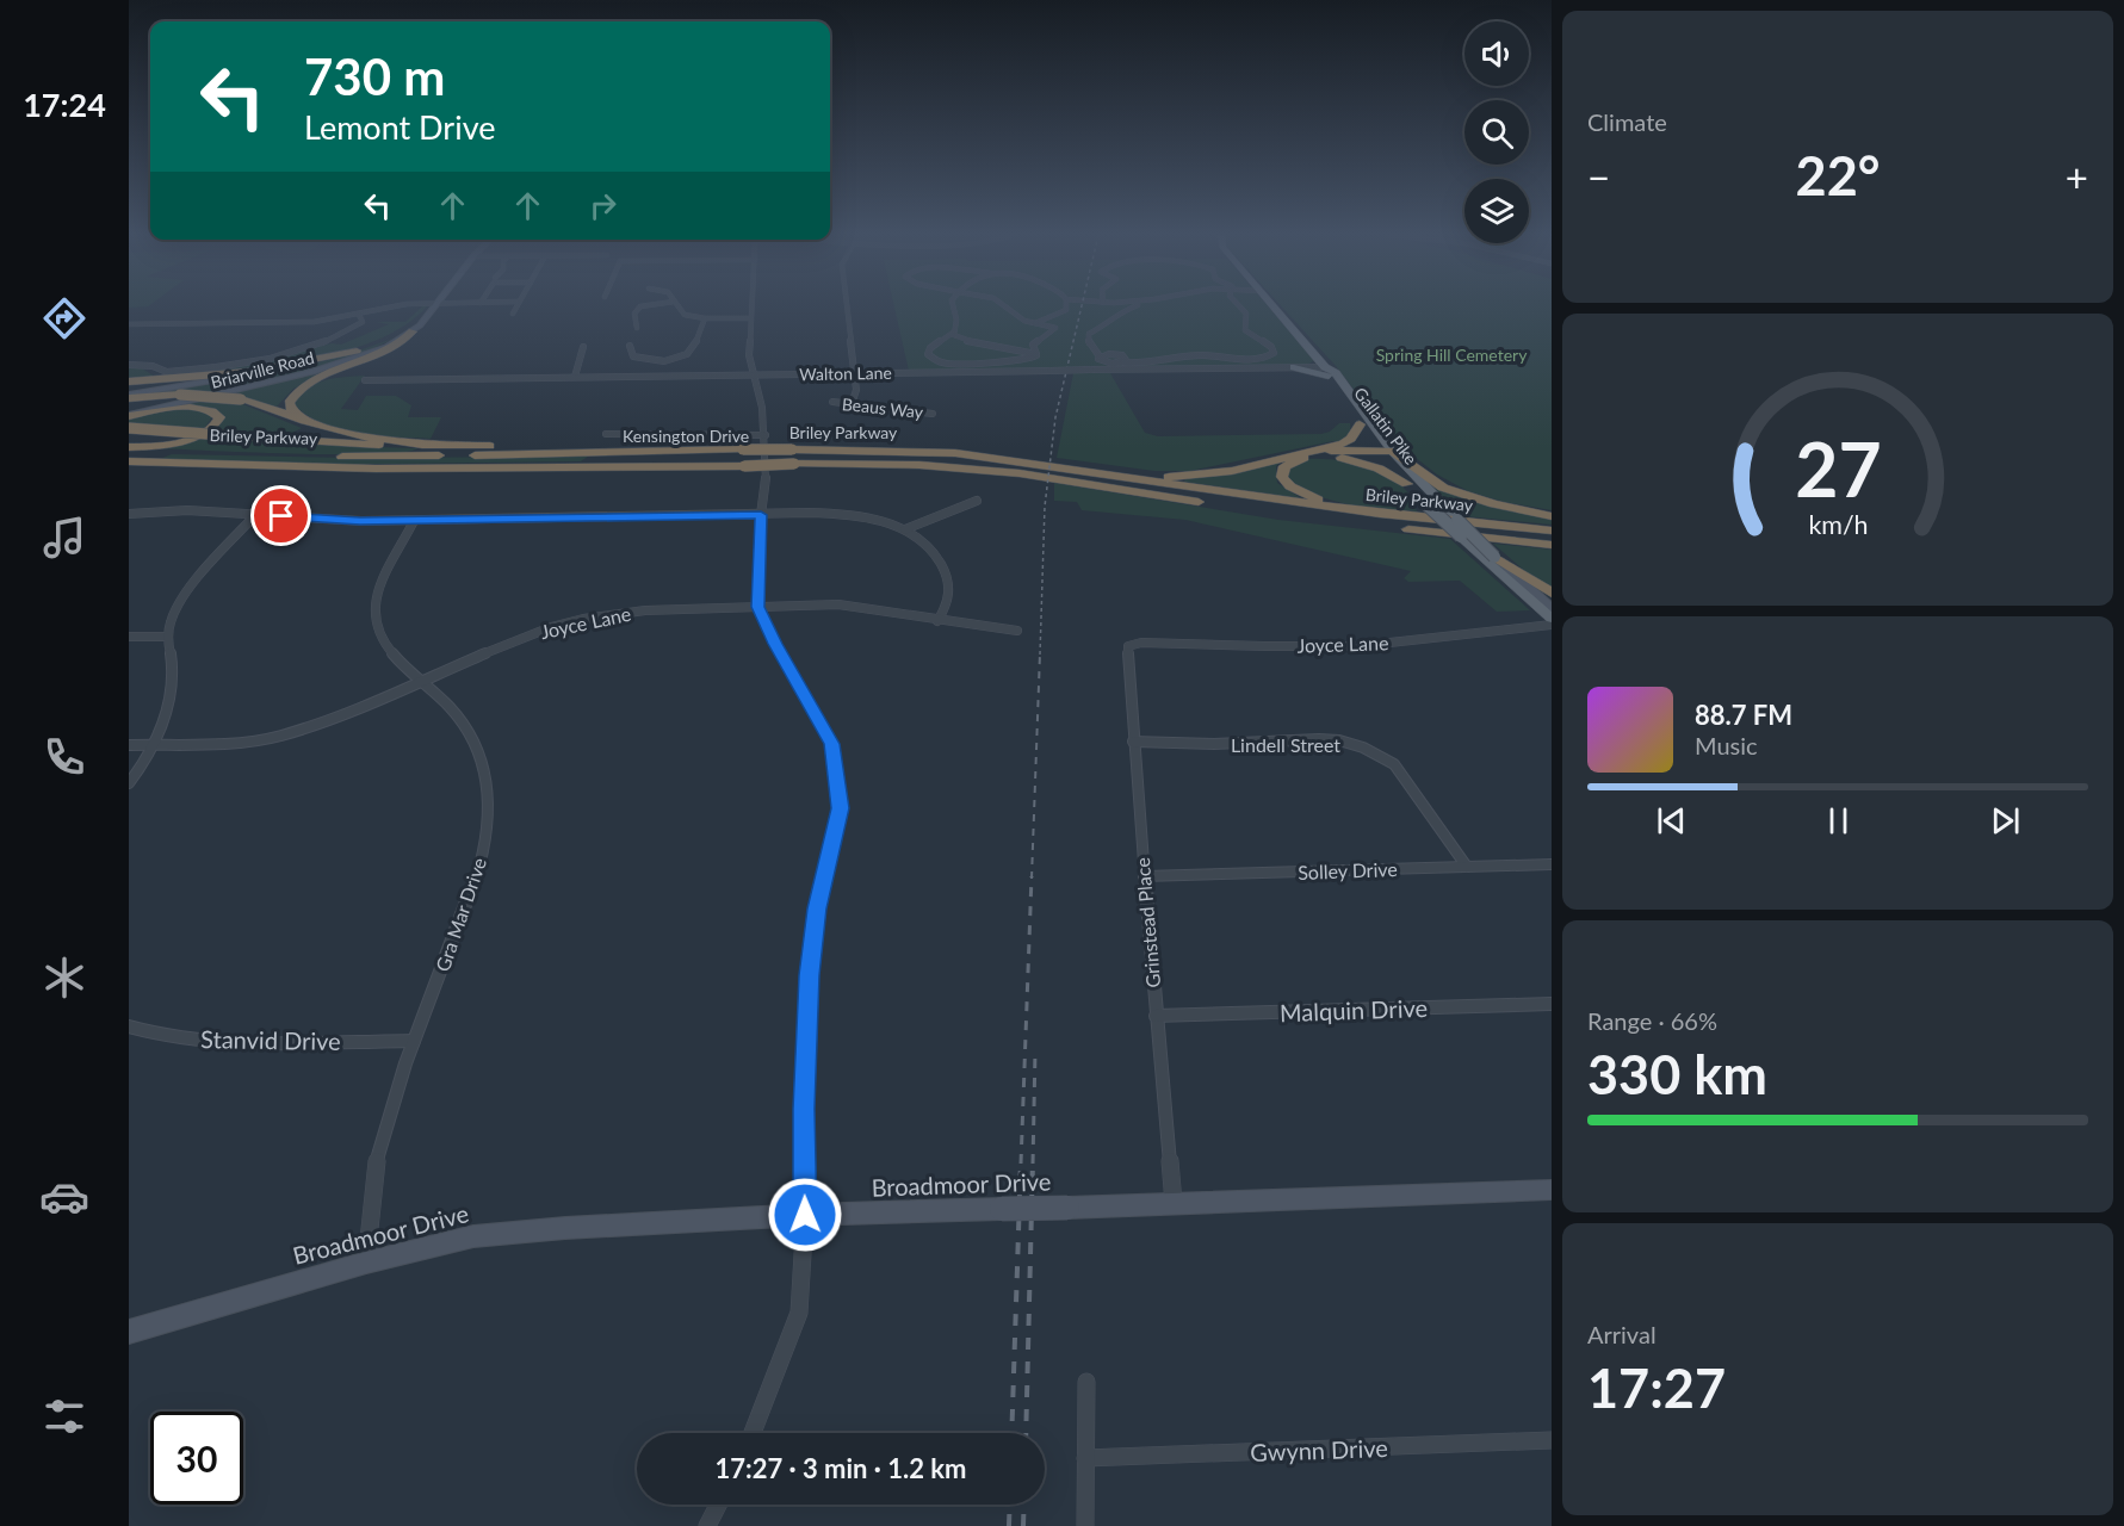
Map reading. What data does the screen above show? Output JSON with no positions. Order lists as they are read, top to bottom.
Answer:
{
  "streets": {
    "highway": ["Briley Parkway"],
    "main road": ["Briarville Road", "Gallatin Pike", "Broadmoor Drive"],
    "street": [
      "Walton Lane",
      "Beaus Way",
      "Kensington Drive",
      "Joyce Lane",
      "Lindell Street",
      "Solley Drive",
      "Gra Mar Drive",
      "Grinstead Place",
      "Malquin Drive",
      "Stanvid Drive",
      "Gwynn Drive"
    ]
  },
  "crossings": [
    ["Joyce Lane", "Gra Mar Drive"],
    ["Joyce Lane", "Grinstead Place"],
    ["Lindell Street", "Solley Drive"],
    ["Lindell Street", "Grinstead Place"],
    ["Solley Drive", "Grinstead Place"],
    ["Gra Mar Drive", "Stanvid Drive"],
    ["Gra Mar Drive", "Broadmoor Drive"],
    ["Grinstead Place", "Malquin Drive"],
    ["Grinstead Place", "Broadmoor Drive"]
  ],
  "parks": ["Spring Hill Cemetery"],
  "page": {
    "tabs": "17:24",
    "tile": [
      "Climate",
      ["Range · 66%", "330 km"],
      ["Arrival", "17:27"]
    ],
    "turn": ["730 m", "Lemont Drive"],
    "heat": ["−", "22°", "+"],
    "song": ["88.7 FM", "Music"],
    "limit": "30",
    "trip": "17:27 · 3 min · 1.2 km",
    "gauge": ["27", "km/h"]
  }
}
